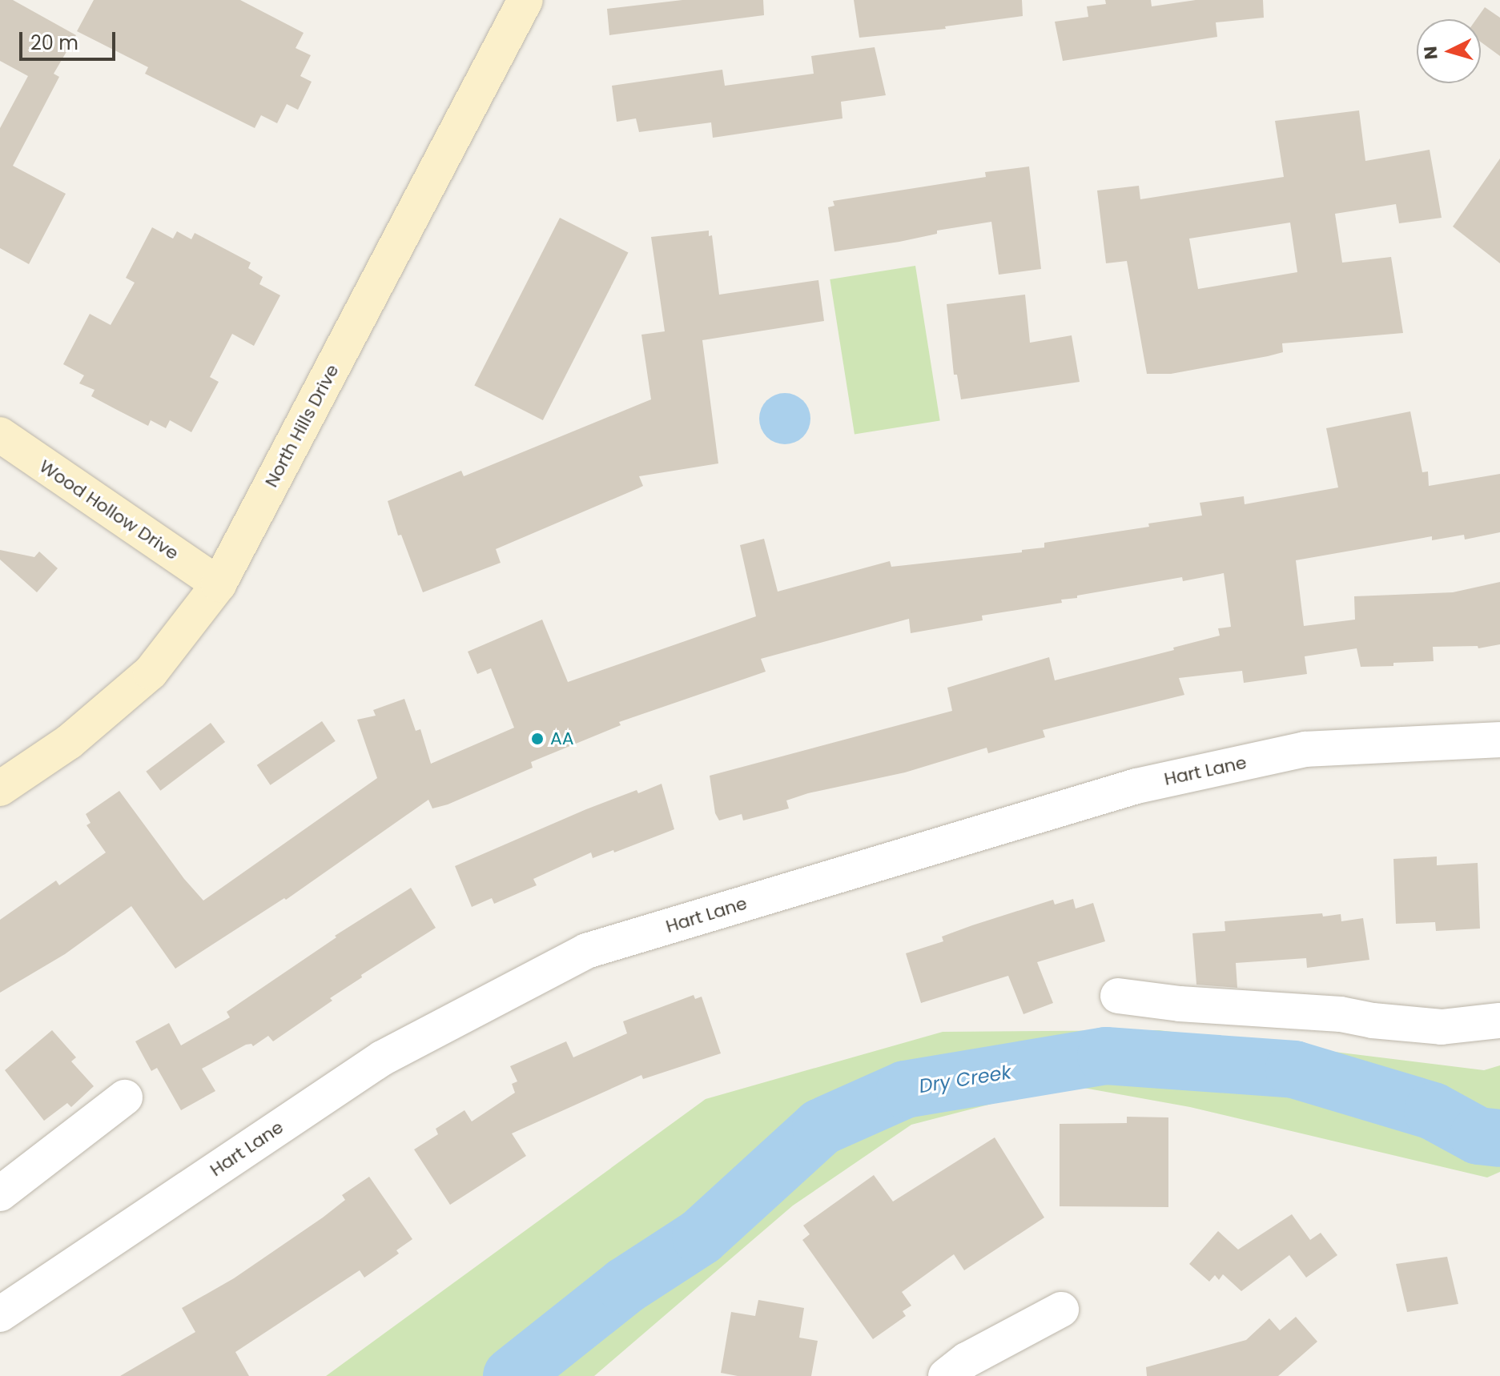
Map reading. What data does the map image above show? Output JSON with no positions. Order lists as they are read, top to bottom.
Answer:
{
  "streets": {
    "street": ["North Hills Drive", "Wood Hollow Drive", "Hart Lane"]
  },
  "crossings": [
    ["North Hills Drive", "Wood Hollow Drive"]
  ],
  "water": ["Dry Creek"],
  "places": ["AA"],
  "scale_bar": "20 m",
  "north": "left"
}
